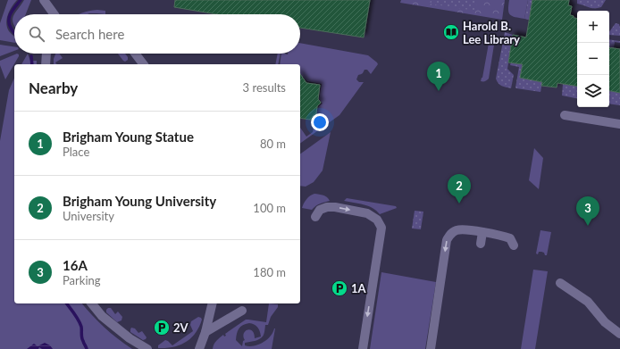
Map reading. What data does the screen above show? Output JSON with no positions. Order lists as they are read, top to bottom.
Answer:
{
  "places": {
    "library": ["Harold B. Lee Library"],
    "parking": ["1A", "2V"]
  },
  "page": {
    "map_buttons": ["+", "−"],
    "search": "Search here",
    "pins": ["1", "2", "3"],
    "heading": ["Nearby", "3 results"],
    "list": [
      {
        "mark": "1",
        "name": "Brigham Young Statue",
        "note": "Place",
        "value": "80 m"
      },
      {
        "mark": "2",
        "name": "Brigham Young University",
        "note": "University",
        "value": "100 m"
      },
      {
        "mark": "3",
        "name": "16A",
        "note": "Parking",
        "value": "180 m"
      }
    ]
  }
}
